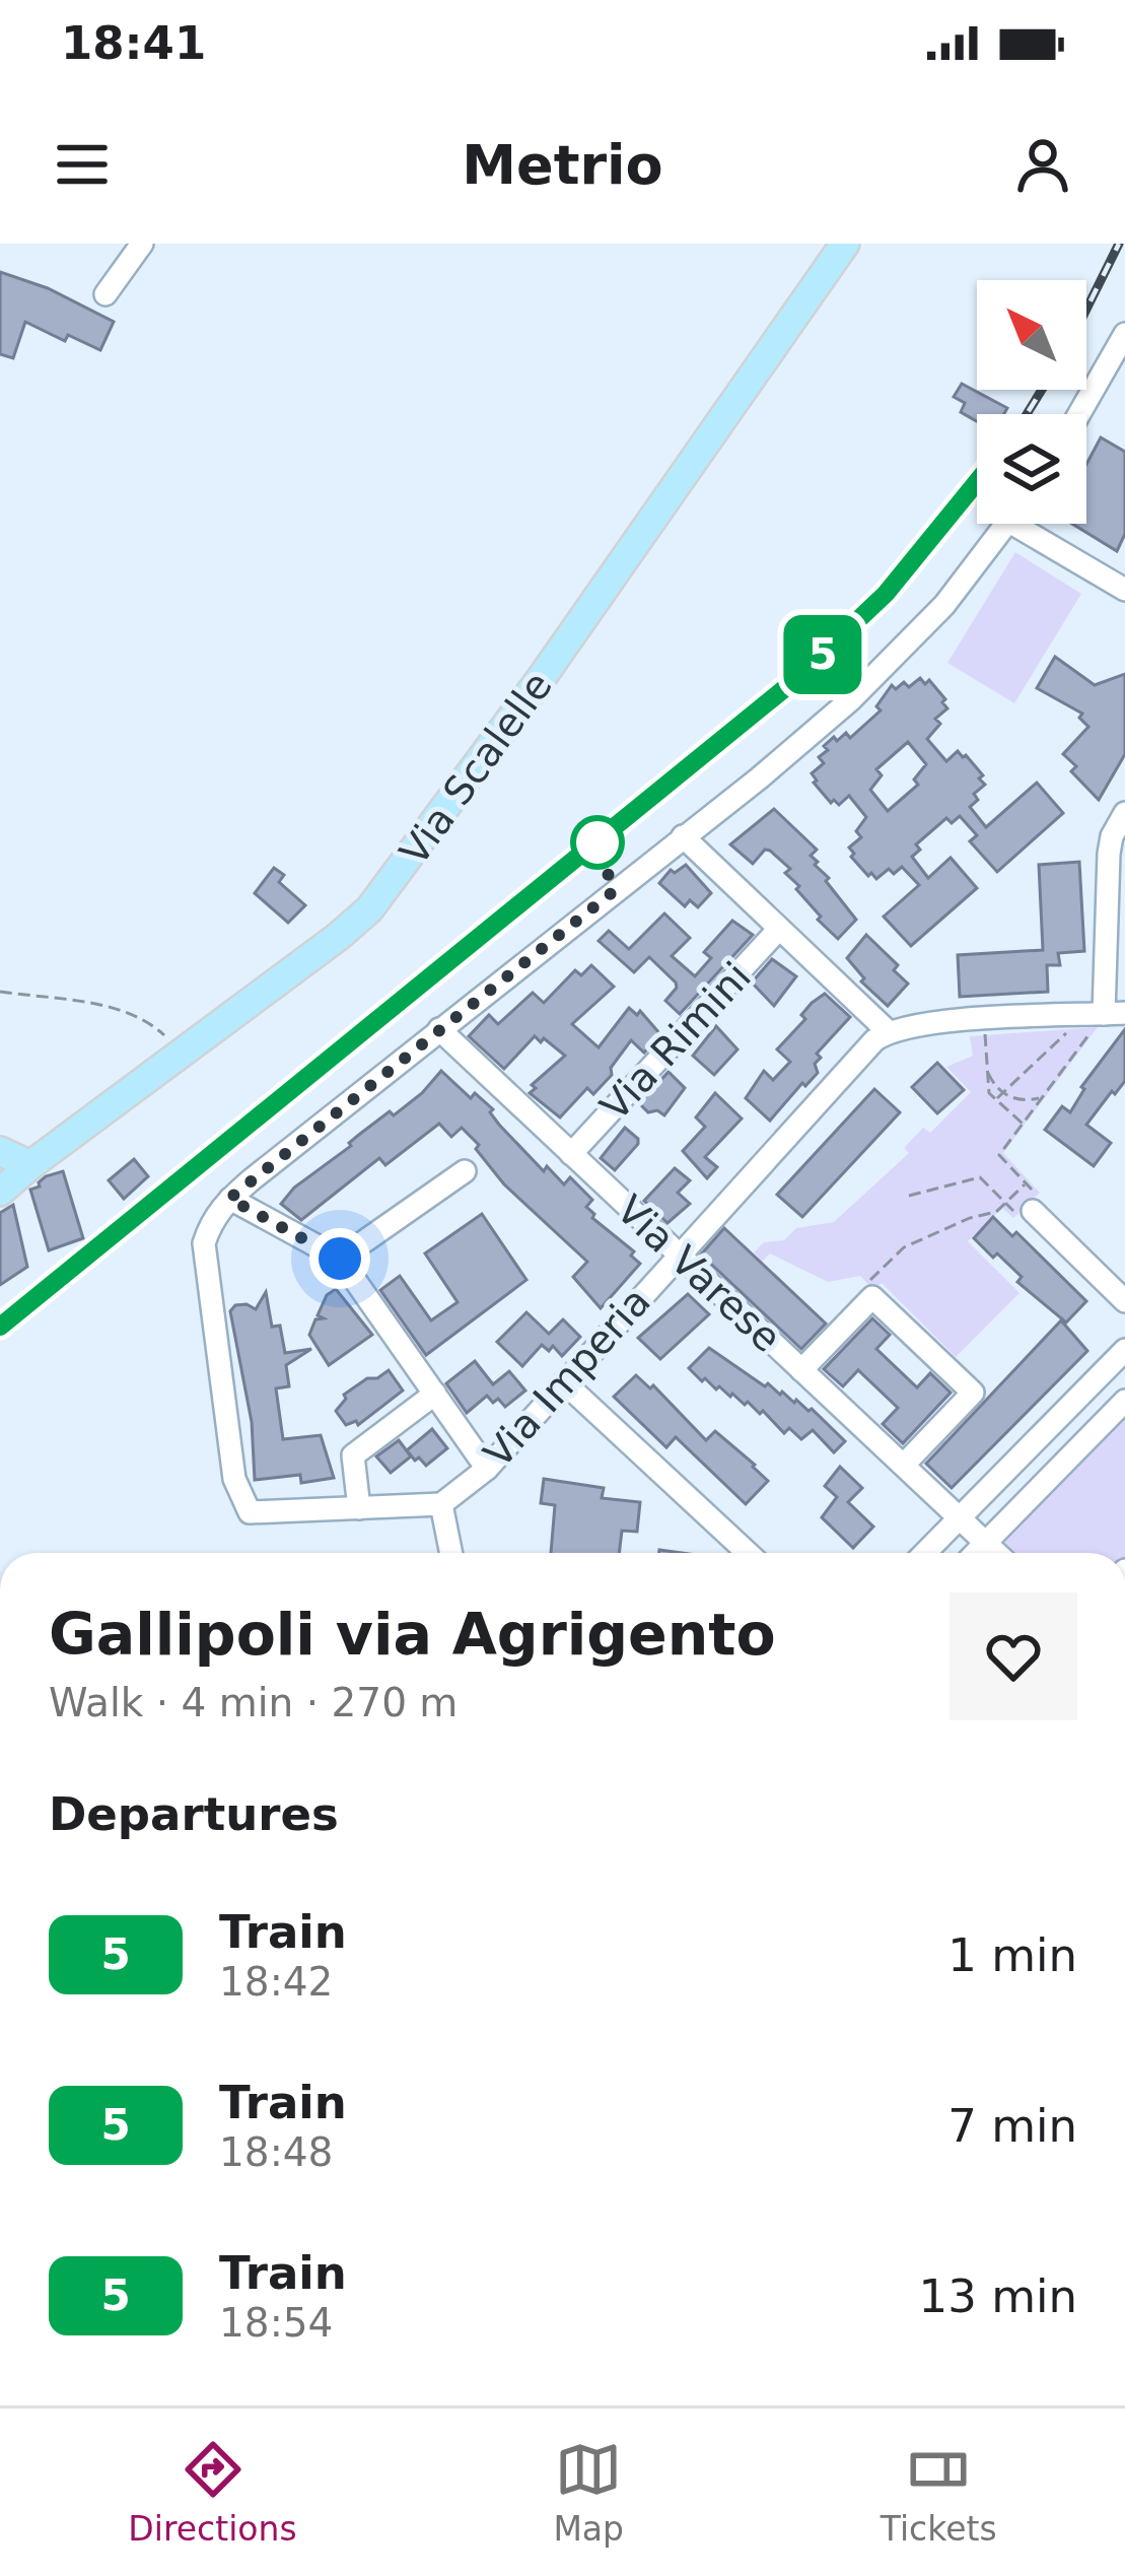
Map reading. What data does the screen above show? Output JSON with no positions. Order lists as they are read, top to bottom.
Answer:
{
  "streets": {
    "main road": ["Via Scalelle"],
    "street": ["Via Rimini", "Via Varese", "Via Imperia"]
  },
  "crossings": [
    ["Via Rimini", "Via Varese"],
    ["Via Varese", "Via Imperia"]
  ],
  "north": "top left",
  "page": {
    "status": "18:41",
    "header": "Metrio",
    "on_map": "5",
    "heading": [
      ["Gallipoli via Agrigento", "Walk · 4 min · 270 m"],
      "Departures"
    ],
    "list": [
      {
        "mark": "5",
        "name": "Train",
        "note": "18:42",
        "value": "1 min"
      },
      {
        "mark": "5",
        "name": "Train",
        "note": "18:48",
        "value": "7 min"
      },
      {
        "mark": "5",
        "name": "Train",
        "note": "18:54",
        "value": "13 min"
      }
    ],
    "tabs": ["Directions", "Map", "Tickets"]
  }
}
